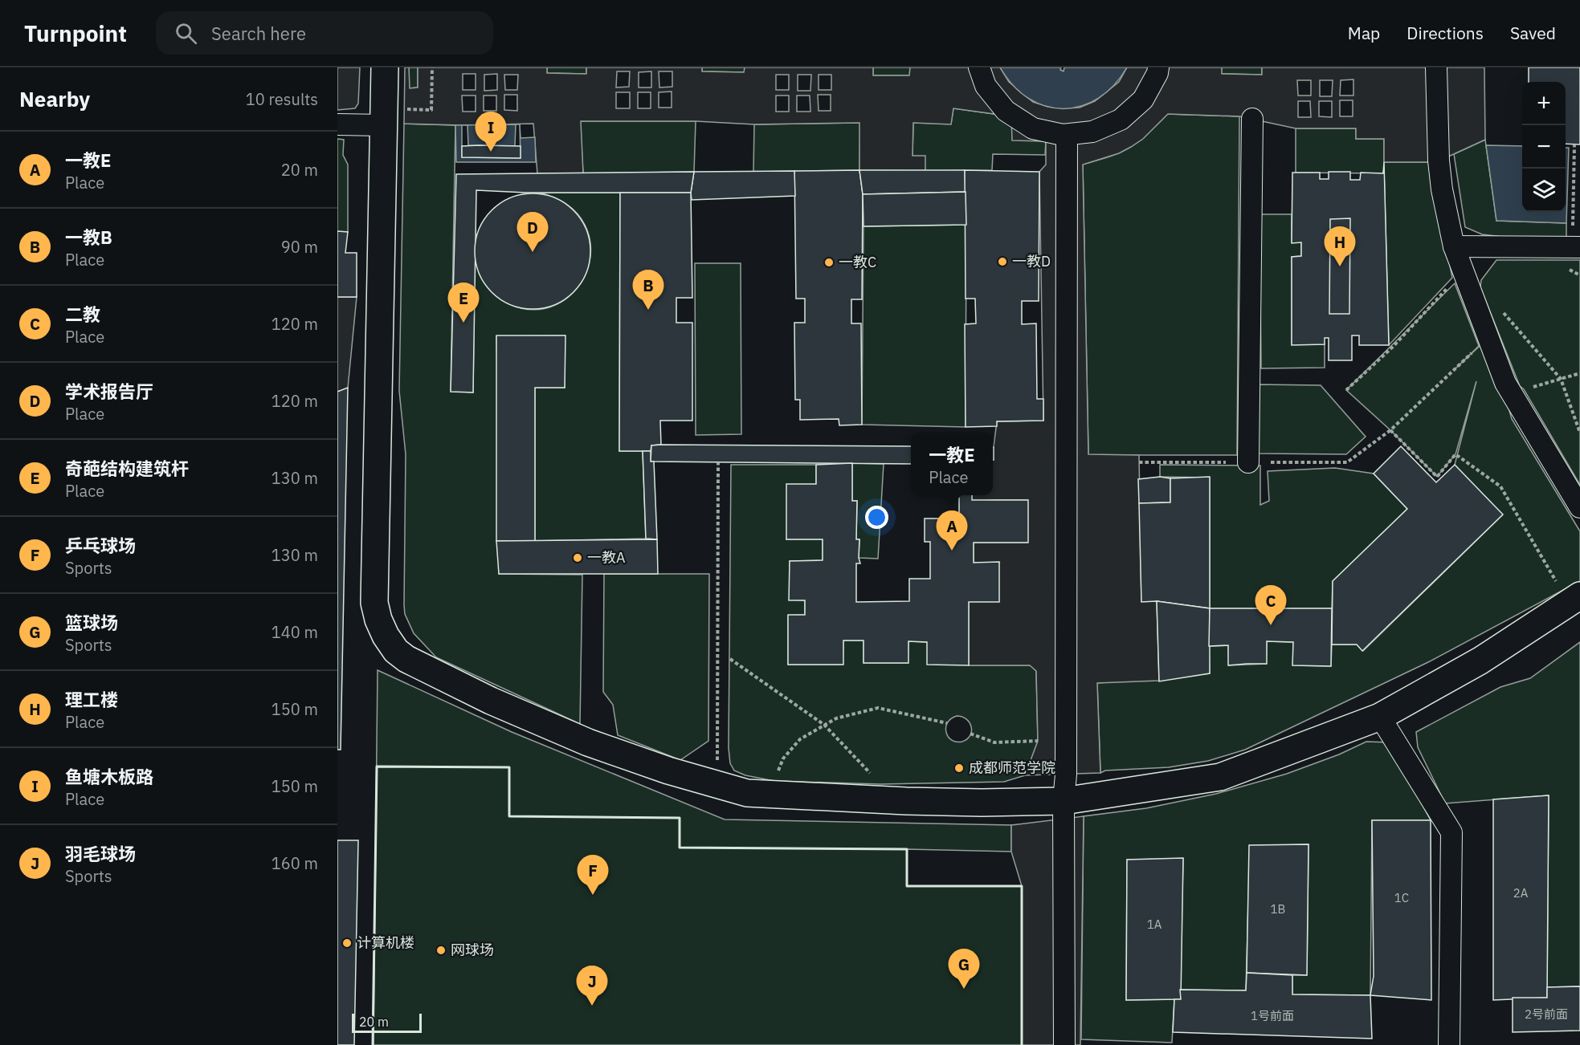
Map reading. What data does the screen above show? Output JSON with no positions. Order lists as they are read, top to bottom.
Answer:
{
  "places": [
    "一教D",
    "一教C",
    "一教A",
    "成都师范学院",
    "计算机楼",
    "网球场"
  ],
  "house_numbers": [
    "2A",
    "1C",
    "1B",
    "1A",
    "2号前面",
    "1号前面"
  ],
  "scale_bar": "20 m",
  "page": {
    "header": "Turnpoint",
    "search": "Search here",
    "nav": ["Map", "Directions", "Saved"],
    "heading": ["Nearby", "10 results"],
    "map_buttons": ["+", "−"],
    "pins": [
      "I",
      "D",
      "H",
      "B",
      "E",
      "A",
      "C",
      "F",
      "G",
      "J"
    ],
    "list": [
      {
        "mark": "A",
        "name": "一教E",
        "note": "Place",
        "value": "20 m"
      },
      {
        "mark": "B",
        "name": "一教B",
        "note": "Place",
        "value": "90 m"
      },
      {
        "mark": "C",
        "name": "二教",
        "note": "Place",
        "value": "120 m"
      },
      {
        "mark": "D",
        "name": "学术报告厅",
        "note": "Place",
        "value": "120 m"
      },
      {
        "mark": "E",
        "name": "奇葩结构建筑杆",
        "note": "Place",
        "value": "130 m"
      },
      {
        "mark": "F",
        "name": "乒乓球场",
        "note": "Sports",
        "value": "130 m"
      },
      {
        "mark": "G",
        "name": "篮球场",
        "note": "Sports",
        "value": "140 m"
      },
      {
        "mark": "H",
        "name": "理工楼",
        "note": "Place",
        "value": "150 m"
      },
      {
        "mark": "I",
        "name": "鱼塘木板路",
        "note": "Place",
        "value": "150 m"
      },
      {
        "mark": "J",
        "name": "羽毛球场",
        "note": "Sports",
        "value": "160 m"
      }
    ],
    "popup": ["一教E", "Place"],
    "scale": "20 m"
  }
}
